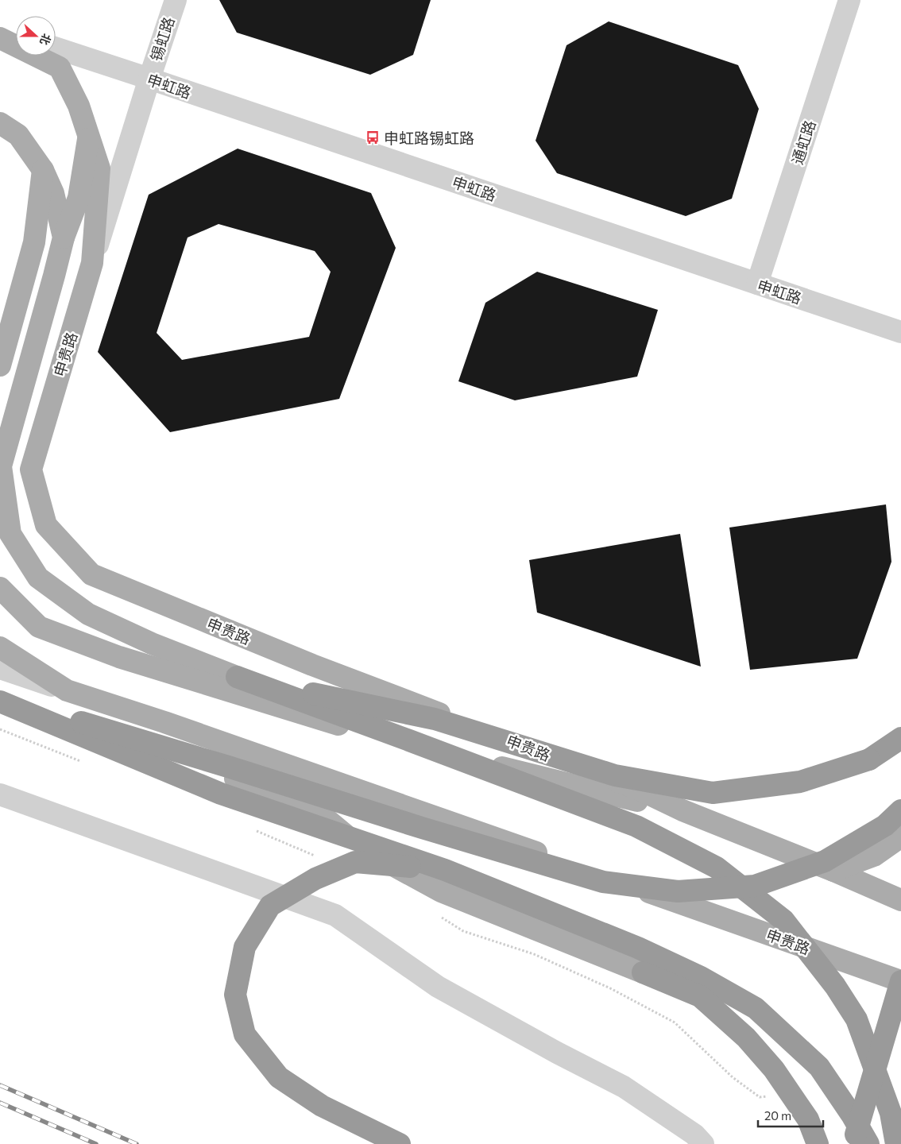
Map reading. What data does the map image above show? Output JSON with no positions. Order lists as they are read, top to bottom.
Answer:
{
  "streets": {
    "main road": ["申贵路"],
    "street": ["锡虹路", "申虹路", "通虹路"]
  },
  "crossings": [
    ["锡虹路", "申虹路"],
    ["锡虹路", "申贵路"],
    ["申虹路", "通虹路"],
    ["申虹路", "申贵路"]
  ],
  "places": {
    "bus stop": ["申虹路锡虹路"]
  },
  "scale_bar": "20 m",
  "north": "right"
}
